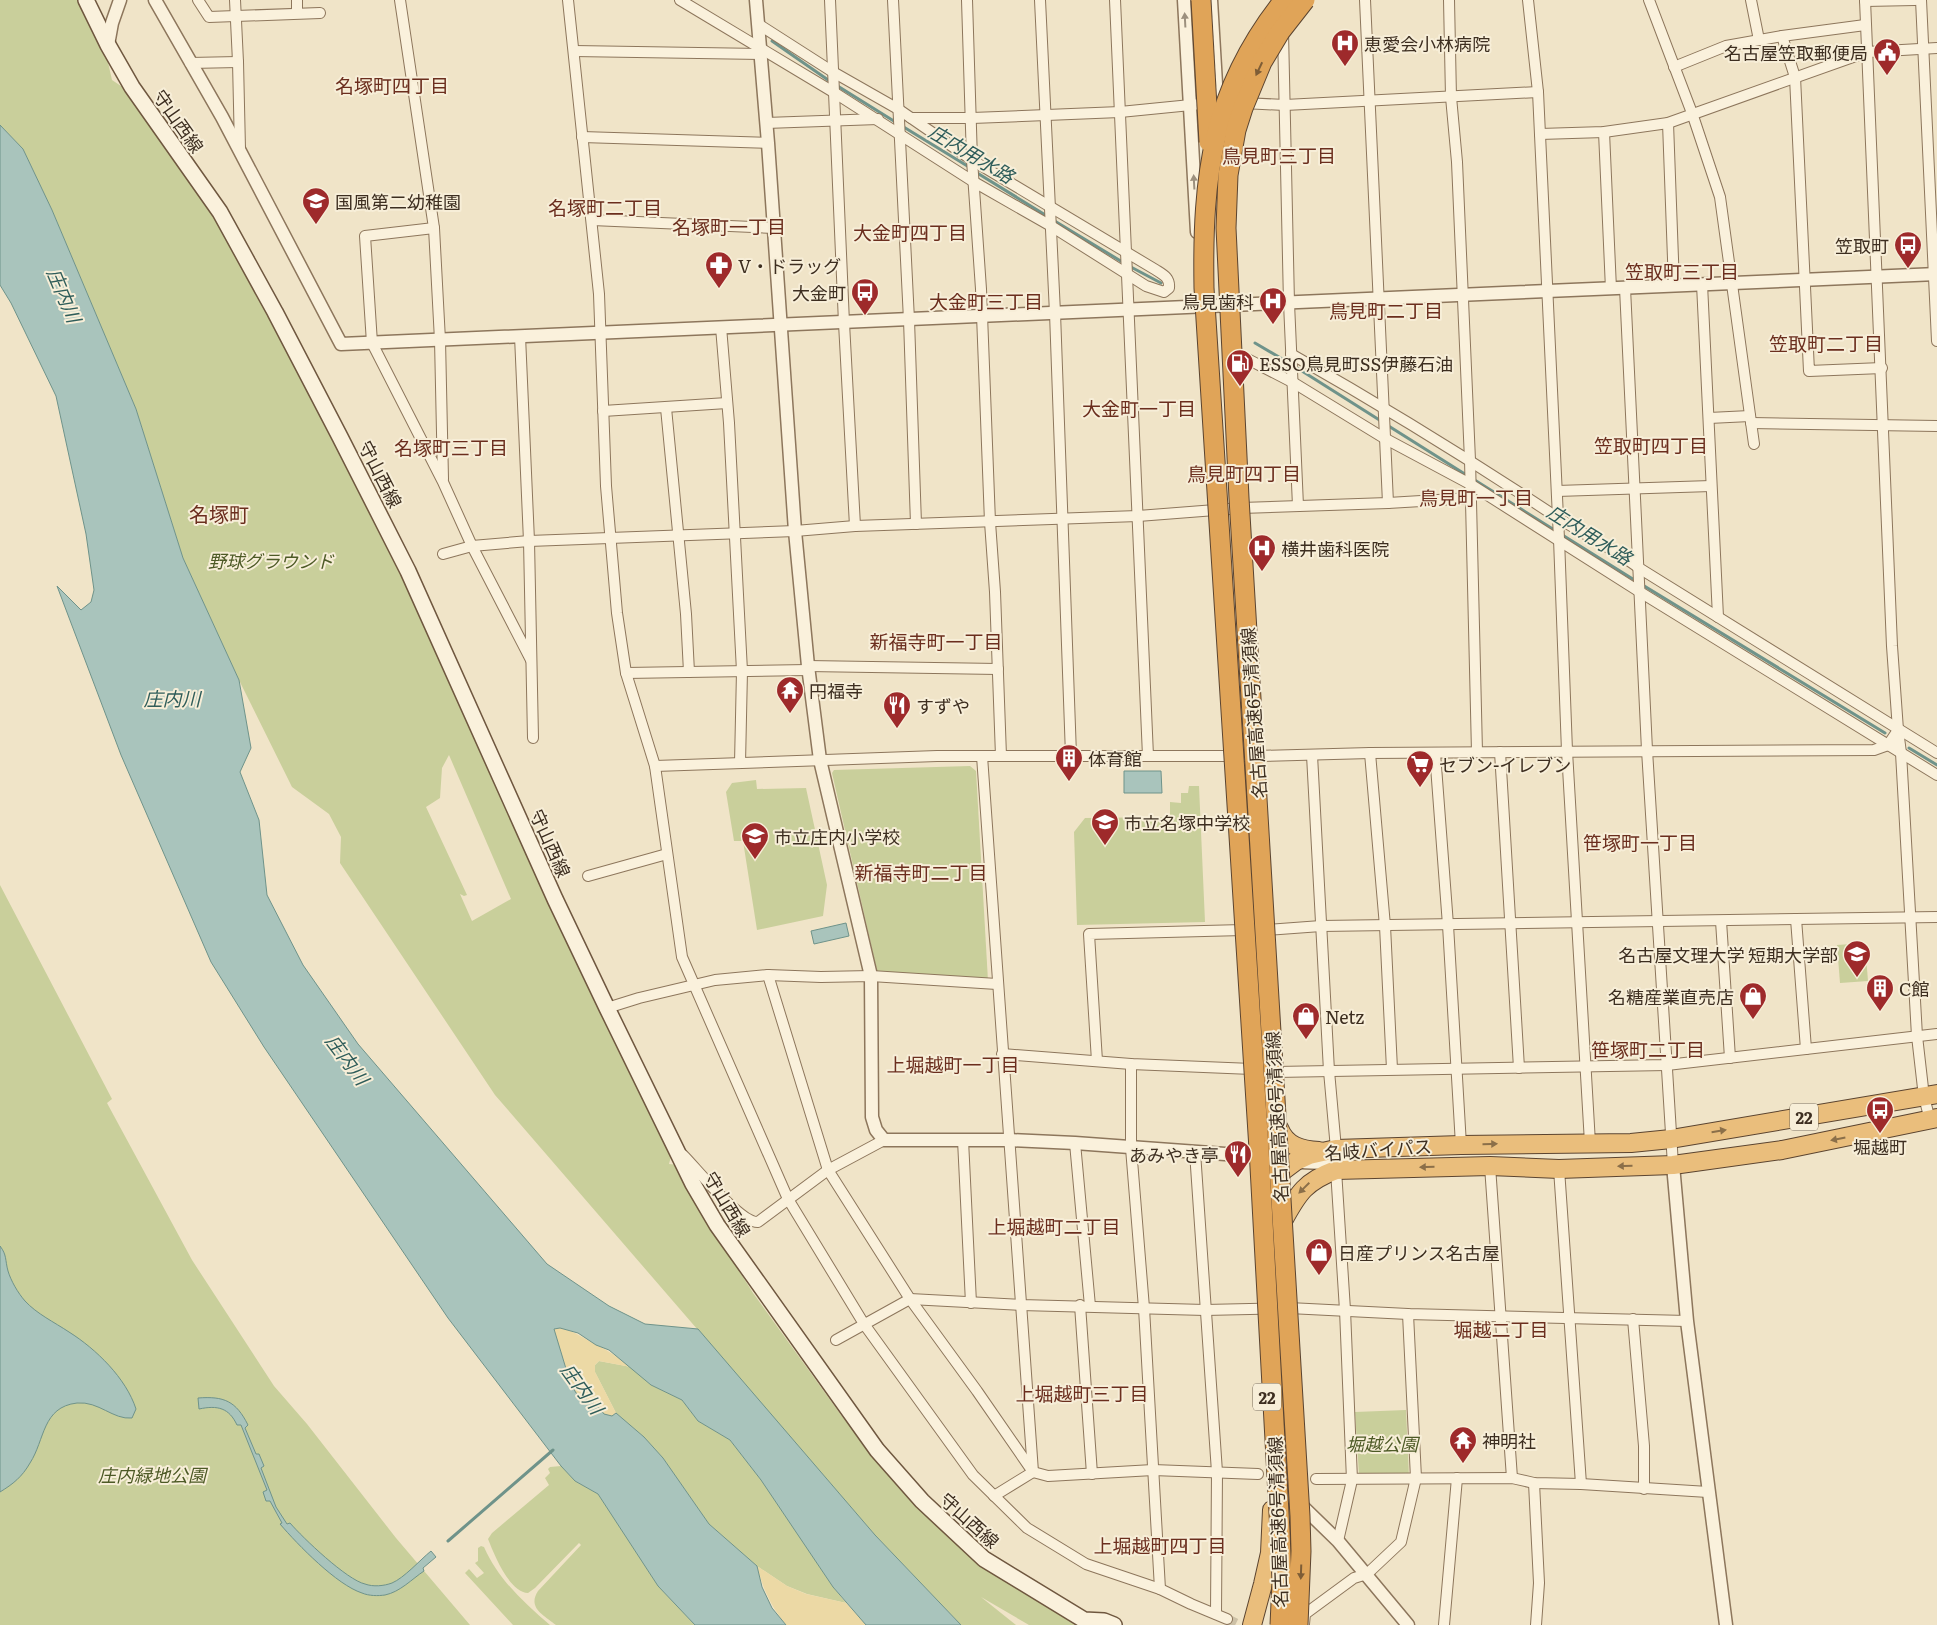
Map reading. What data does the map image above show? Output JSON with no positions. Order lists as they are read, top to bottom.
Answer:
{
  "streets": {
    "highway": ["名古屋高速6号清須線", "22", "名岐バイパス"],
    "main road": ["守山西線"]
  },
  "crossings": [
    ["名古屋高速6号清須線", "22"],
    ["22", "名岐バイパス"]
  ],
  "districts": [
    "名塚町四丁目",
    "鳥見町三丁目",
    "名塚町二丁目",
    "名塚町一丁目",
    "大金町四丁目",
    "笠取町三丁目",
    "大金町三丁目",
    "鳥見町二丁目",
    "笠取町二丁目",
    "大金町一丁目",
    "笠取町四丁目",
    "名塚町三丁目",
    "鳥見町四丁目",
    "鳥見町一丁目",
    "名塚町",
    "新福寺町一丁目",
    "笹塚町一丁目",
    "新福寺町二丁目",
    "笹塚町二丁目",
    "上堀越町一丁目",
    "上堀越町二丁目",
    "堀越二丁目",
    "上堀越町三丁目",
    "上堀越町四丁目"
  ],
  "water": ["庄内用水路", "庄内川"],
  "parks": ["野球グラウンド", "堀越公園", "庄内緑地公園"],
  "places": {
    "hospital": ["恵愛会小林病院", "鳥見歯科", "横井歯科医院"],
    "public building": ["名古屋笠取郵便局"],
    "school or university": [
      "国風第二幼稚園",
      "市立名塚中学校",
      "市立庄内小学校",
      "名古屋文理大学 短期大学部"
    ],
    "bus stop": ["笠取町", "大金町", "堀越町"],
    "pharmacy": ["V・ドラッグ"],
    "fuel station": ["ESSO鳥見町SS伊藤石油"],
    "temple": ["円福寺", "神明社"],
    "restaurant": ["すずや", "あみやき亭"],
    "building": ["体育館", "C館"],
    "supermarket": ["セブン-イレブン"],
    "shop": ["名糖産業直売店", "Netz", "日産プリンス名古屋"]
  }
}
